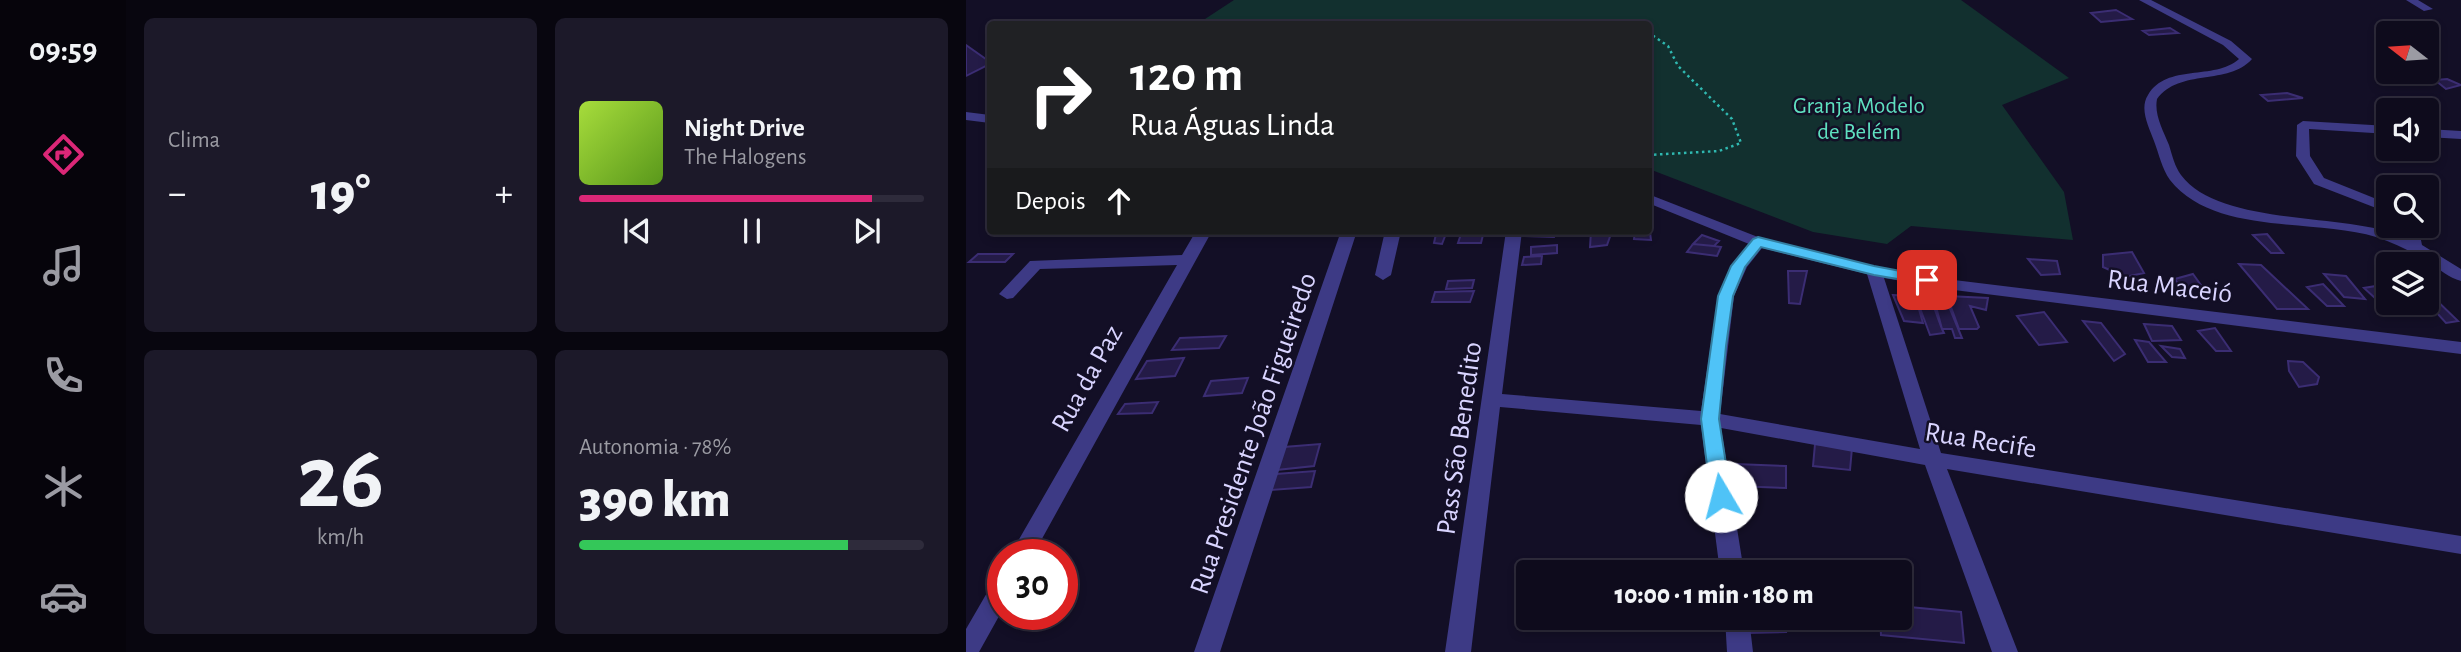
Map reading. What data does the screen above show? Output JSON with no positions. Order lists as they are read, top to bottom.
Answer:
{
  "streets": {
    "street": [
      "Rua Maceió",
      "Rua da Paz",
      "Rua Presidente João Figueiredo",
      "Pass São Benedito",
      "Rua Recife"
    ]
  },
  "crossings": [
    ["Pass São Benedito", "Rua Recife"]
  ],
  "parks": ["Granja Modelo de Belém"],
  "north": "left",
  "page": {
    "tabs": "09:59",
    "tile": [
      "Clima",
      ["26", "km/h"],
      ["Autonomia · 78%", "390 km"]
    ],
    "turn": ["120 m", "Rua Águas Linda"],
    "song": ["Night Drive", "The Halogens"],
    "heat": ["−", "19°", "+"],
    "then": "Depois",
    "limit": "30",
    "trip": "10:00 · 1 min · 180 m"
  }
}
